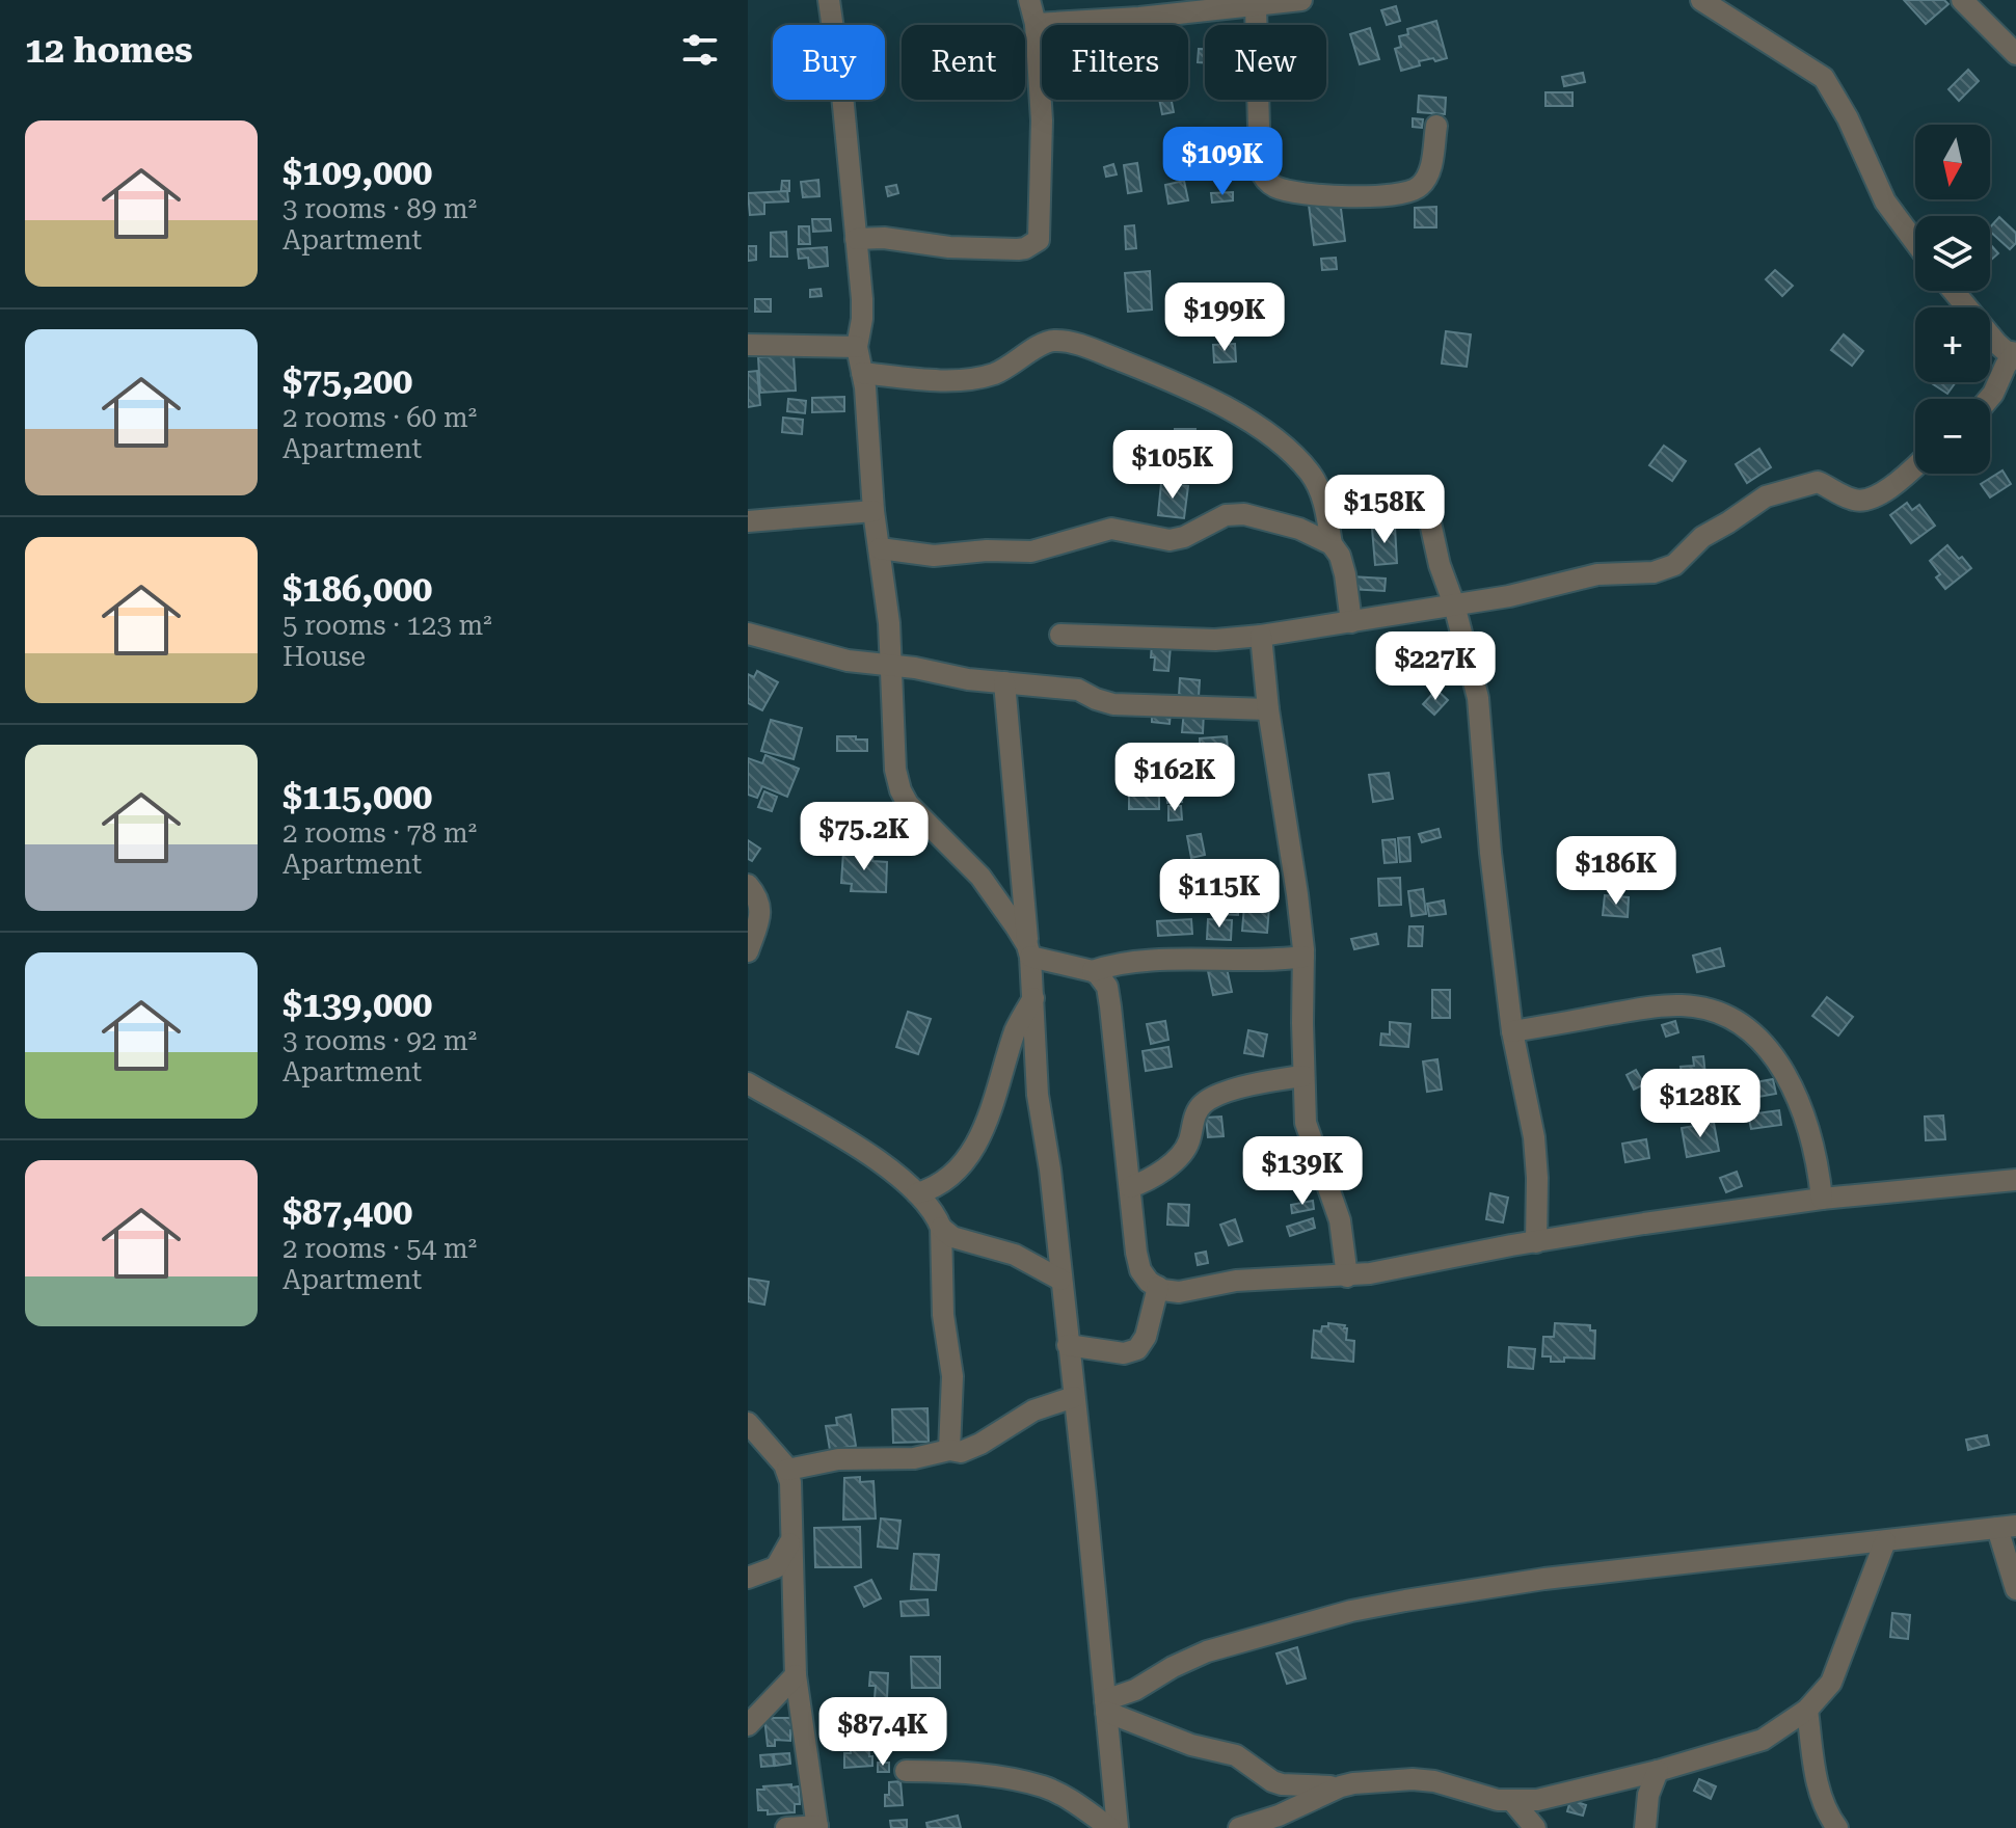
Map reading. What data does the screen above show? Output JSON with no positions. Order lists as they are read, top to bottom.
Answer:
{
  "north": "bottom",
  "page": {
    "heading": "12 homes",
    "chip": [
      "Buy",
      "Rent",
      "Filters",
      "New"
    ],
    "list": [
      {
        "name": "$109,000",
        "note": "3 rooms · 89 m² · Apartment"
      },
      {
        "name": "$75,200",
        "note": "2 rooms · 60 m² · Apartment"
      },
      {
        "name": "$186,000",
        "note": "5 rooms · 123 m² · House"
      },
      {
        "name": "$115,000",
        "note": "2 rooms · 78 m² · Apartment"
      },
      {
        "name": "$139,000",
        "note": "3 rooms · 92 m² · Apartment"
      },
      {
        "name": "$87,400",
        "note": "2 rooms · 54 m² · Apartment"
      }
    ],
    "map_buttons": ["+", "−"],
    "price": [
      "$109K",
      "$199K",
      "$105K",
      "$158K",
      "$227K",
      "$162K",
      "$75.2K",
      "$186K",
      "$115K",
      "$128K",
      "$139K",
      "$87.4K"
    ]
  }
}
